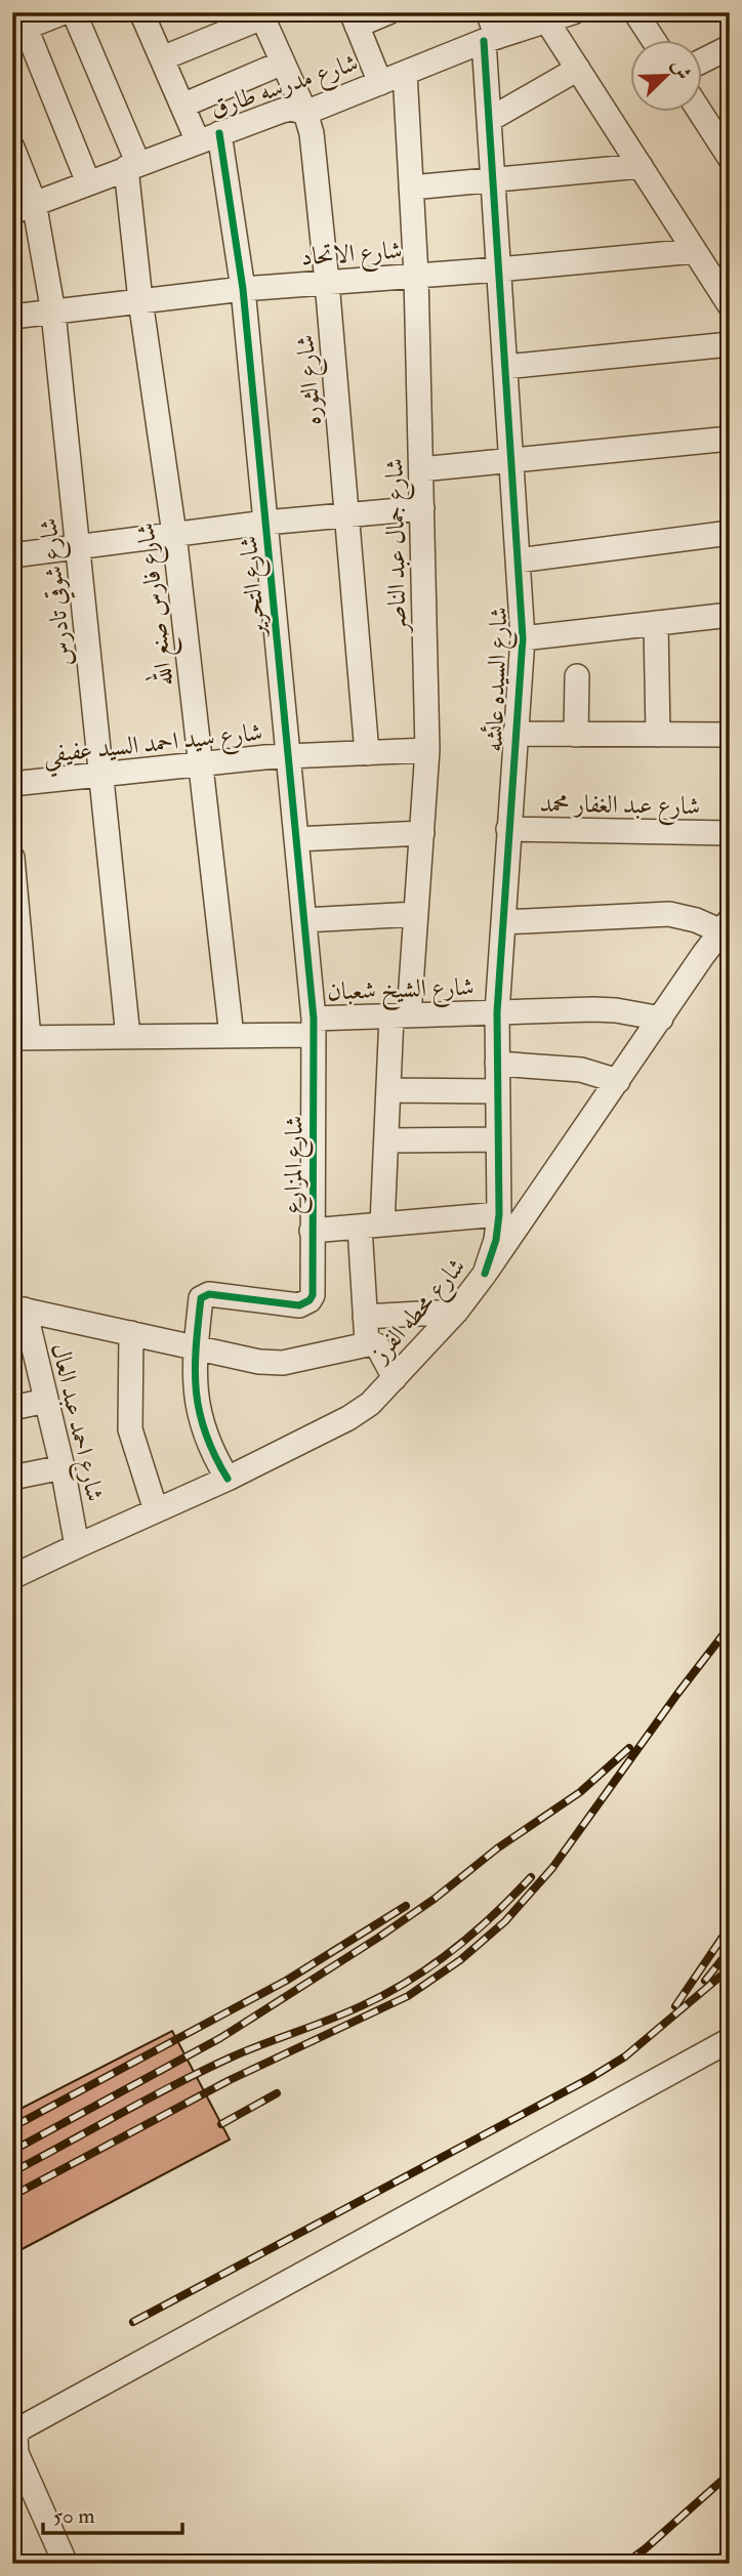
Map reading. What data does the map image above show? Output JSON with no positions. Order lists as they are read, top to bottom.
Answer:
{
  "streets": {
    "street": [
      "شارع مدرسه طارق",
      "شارع الاتحاد",
      "شارع الثوره",
      "شارع جمال عبد الناصر",
      "شارع التحرير",
      "شارع شوقي تادرس",
      "شارع فارس صنع الله",
      "شارع السيده عائشه",
      "شارع سيد احمد السيد عفيفي",
      "شارع عبد الغفار محمد",
      "شارع الشيخ شعبان",
      "شارع المزارع",
      "شارع محطه الفرز",
      "شارع احمد عبد العال"
    ]
  },
  "crossings": [
    ["شارع مدرسه طارق", "شارع الثوره"],
    ["شارع مدرسه طارق", "شارع جمال عبد الناصر"],
    ["شارع مدرسه طارق", "شارع التحرير"],
    ["شارع مدرسه طارق", "شارع شوقي تادرس"],
    ["شارع مدرسه طارق", "شارع فارس صنع الله"],
    ["شارع مدرسه طارق", "شارع السيده عائشه"],
    ["شارع الاتحاد", "شارع الثوره"],
    ["شارع الاتحاد", "شارع جمال عبد الناصر"],
    ["شارع الاتحاد", "شارع التحرير"],
    ["شارع الاتحاد", "شارع شوقي تادرس"],
    ["شارع الاتحاد", "شارع فارس صنع الله"],
    ["شارع الاتحاد", "شارع السيده عائشه"],
    ["شارع الثوره", "شارع سيد احمد السيد عفيفي"],
    ["شارع جمال عبد الناصر", "شارع سيد احمد السيد عفيفي"],
    ["شارع جمال عبد الناصر", "شارع الشيخ شعبان"],
    ["شارع التحرير", "شارع سيد احمد السيد عفيفي"],
    ["شارع التحرير", "شارع الشيخ شعبان"],
    ["شارع التحرير", "شارع المزارع"],
    ["شارع شوقي تادرس", "شارع سيد احمد السيد عفيفي"],
    ["شارع شوقي تادرس", "شارع الشيخ شعبان"],
    ["شارع فارس صنع الله", "شارع سيد احمد السيد عفيفي"],
    ["شارع فارس صنع الله", "شارع الشيخ شعبان"],
    ["شارع السيده عائشه", "شارع عبد الغفار محمد"],
    ["شارع السيده عائشه", "شارع الشيخ شعبان"],
    ["شارع السيده عائشه", "شارع محطه الفرز"],
    ["شارع الشيخ شعبان", "شارع المزارع"],
    ["شارع الشيخ شعبان", "شارع محطه الفرز"],
    ["شارع محطه الفرز", "شارع احمد عبد العال"]
  ],
  "scale_bar": "50 m",
  "north": "top right"
}
